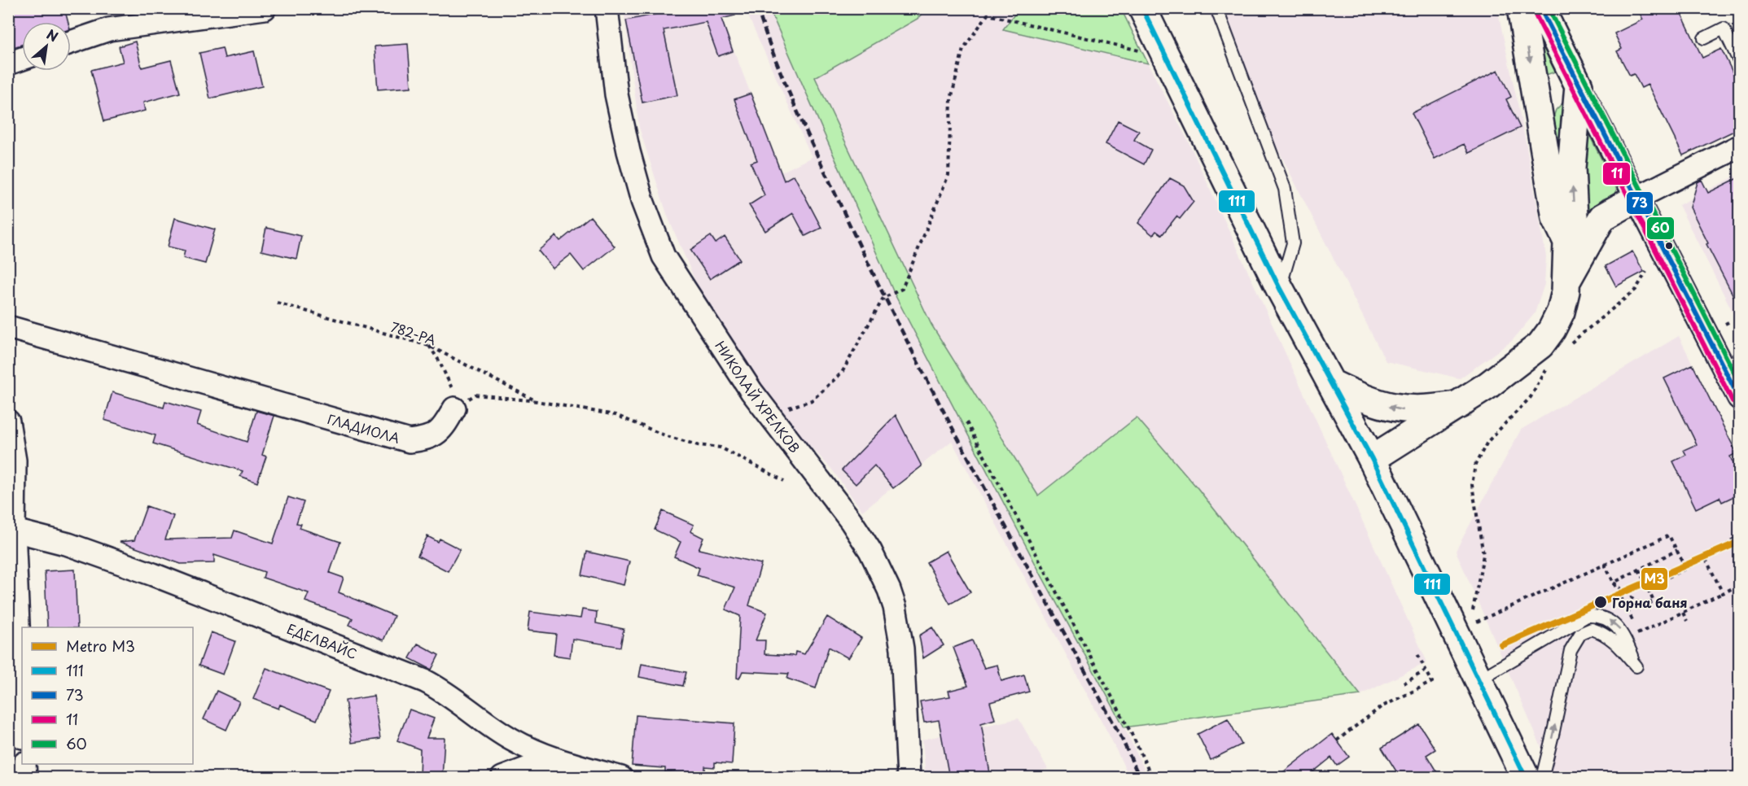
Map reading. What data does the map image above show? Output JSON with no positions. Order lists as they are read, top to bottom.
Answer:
{
  "streets": {
    "street": ["НИКОЛАЙ ХРЕЛКОВ", "ГЛАДИОЛА", "ЕДЕЛВАЙС"],
    "path": ["782-РА"]
  },
  "places": ["Горна баня"],
  "lines": [
    "transit line 111",
    "transit line 73",
    "transit line 60",
    "transit line 11",
    "metro line M3"
  ],
  "legend": [
    "Metro M3",
    "111",
    "73",
    "11",
    "60"
  ],
  "north": "top right"
}
